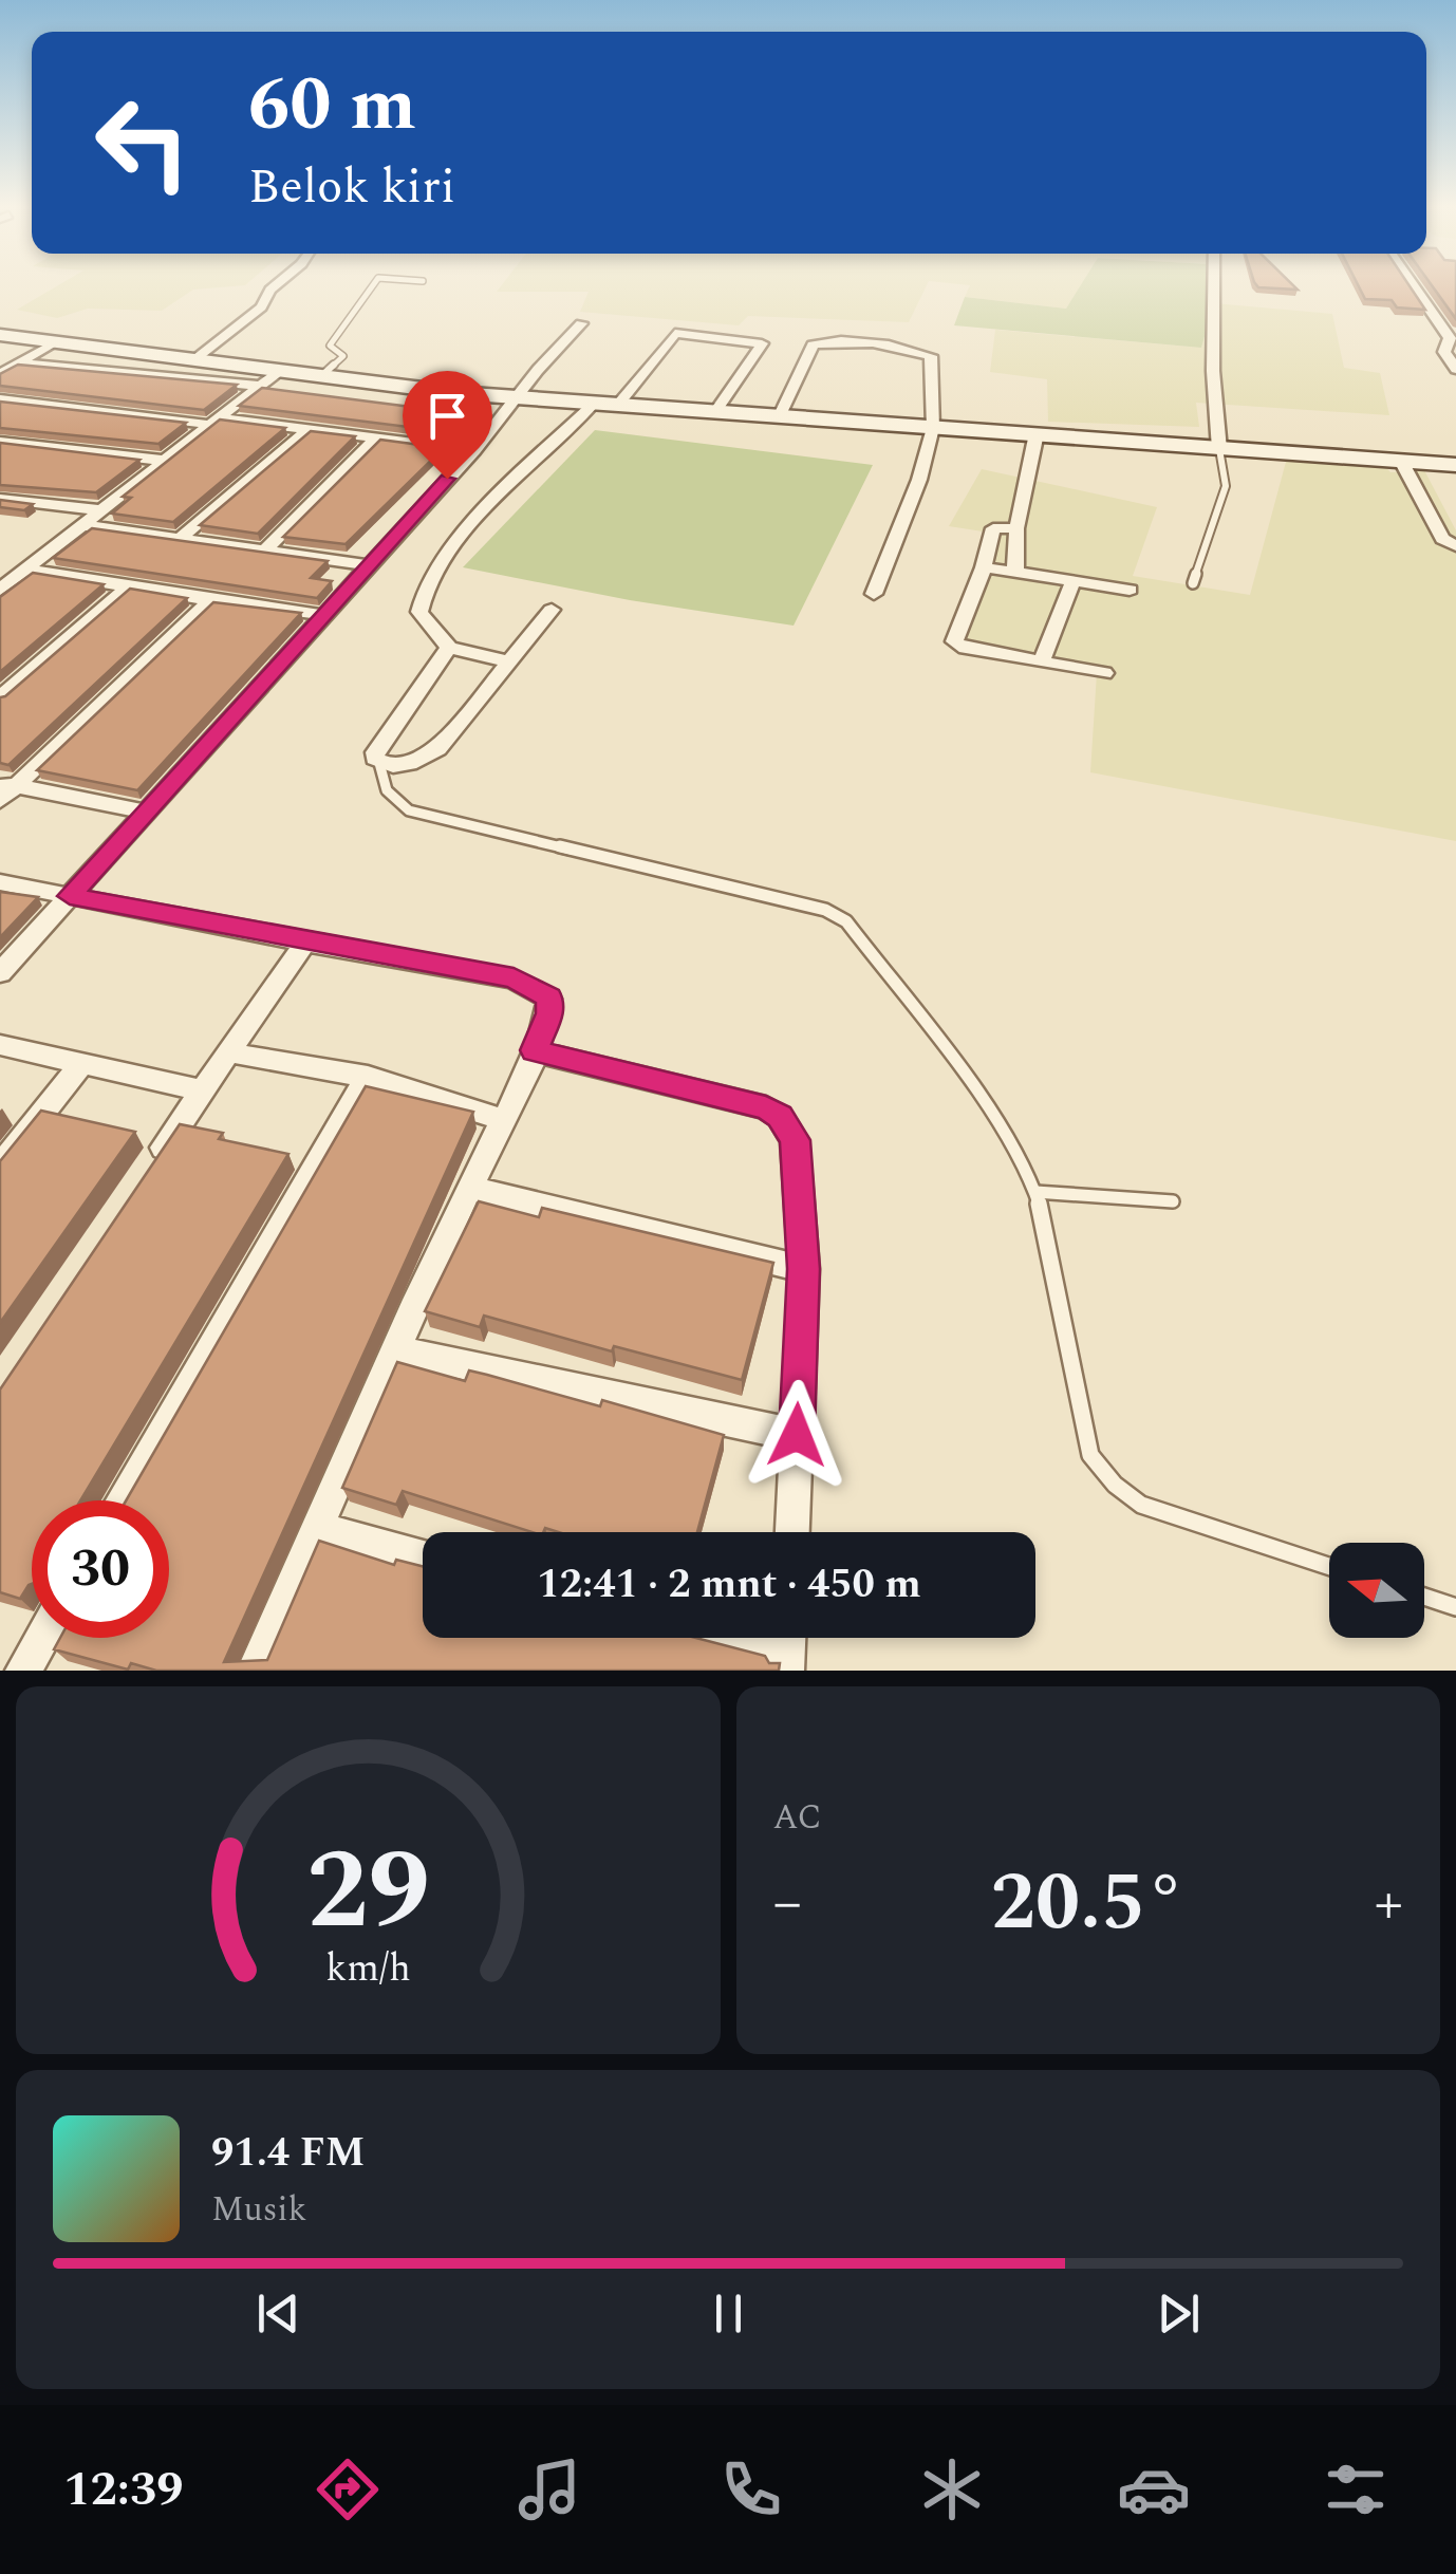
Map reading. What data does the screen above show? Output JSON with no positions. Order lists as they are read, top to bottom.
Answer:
{
  "north": "left",
  "page": {
    "turn": ["60 m", "Belok kiri"],
    "limit": "30",
    "trip": "12:41 · 2 mnt · 450 m",
    "tile": "AC",
    "heat": ["−", "20.5°", "+"],
    "song": ["91.4 FM", "Musik"],
    "tabs": "12:39",
    "gauge": ["29", "km/h"]
  }
}
